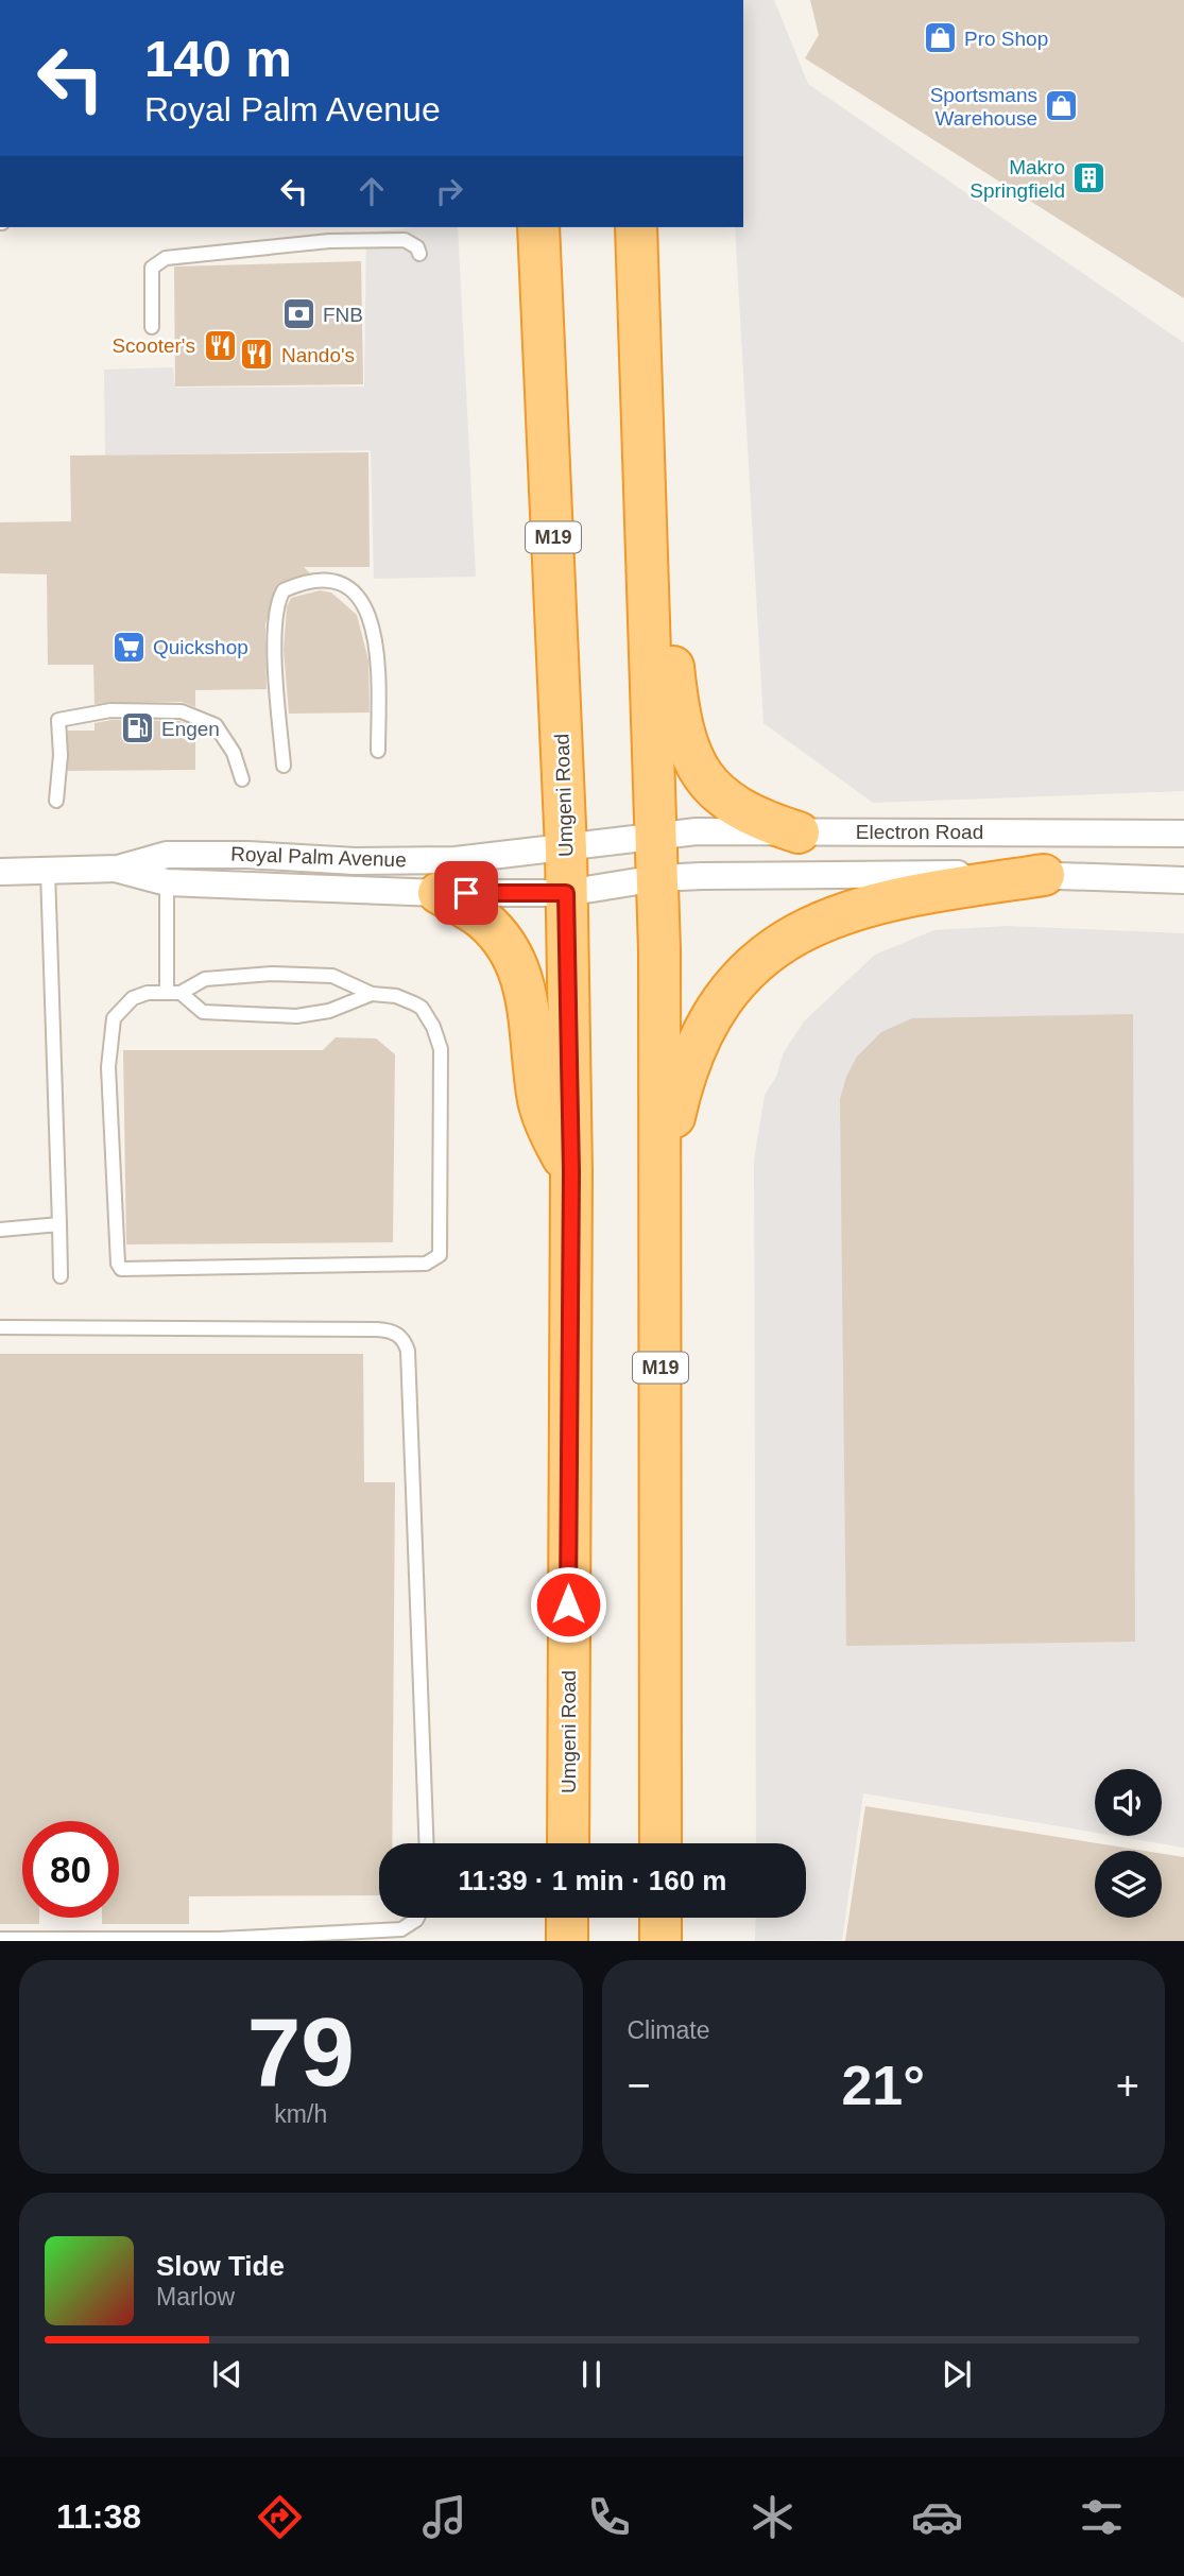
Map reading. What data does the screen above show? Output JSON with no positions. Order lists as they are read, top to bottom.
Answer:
{
  "streets": {
    "highway": ["M19", "Umgeni Road"],
    "street": ["Electron Road", "Royal Palm Avenue"]
  },
  "crossings": [
    ["M19", "Electron Road"],
    ["M19", "Royal Palm Avenue"],
    ["Umgeni Road", "Electron Road"],
    ["Umgeni Road", "Royal Palm Avenue"],
    ["Electron Road", "Royal Palm Avenue"]
  ],
  "places": {
    "shop": ["Pro Shop", "Sportsmans Warehouse"],
    "building": ["Makro Springfield"],
    "bank": ["FNB"],
    "restaurant": ["Scooter's", "Nando's"],
    "supermarket": ["Quickshop"],
    "fuel station": ["Engen"]
  },
  "page": {
    "turn": ["140 m", "Royal Palm Avenue"],
    "limit": "80",
    "trip": "11:39 · 1 min · 160 m",
    "tile": [
      ["79", "km/h"],
      "Climate"
    ],
    "heat": ["−", "21°", "+"],
    "song": ["Slow Tide", "Marlow"],
    "tabs": "11:38"
  }
}
